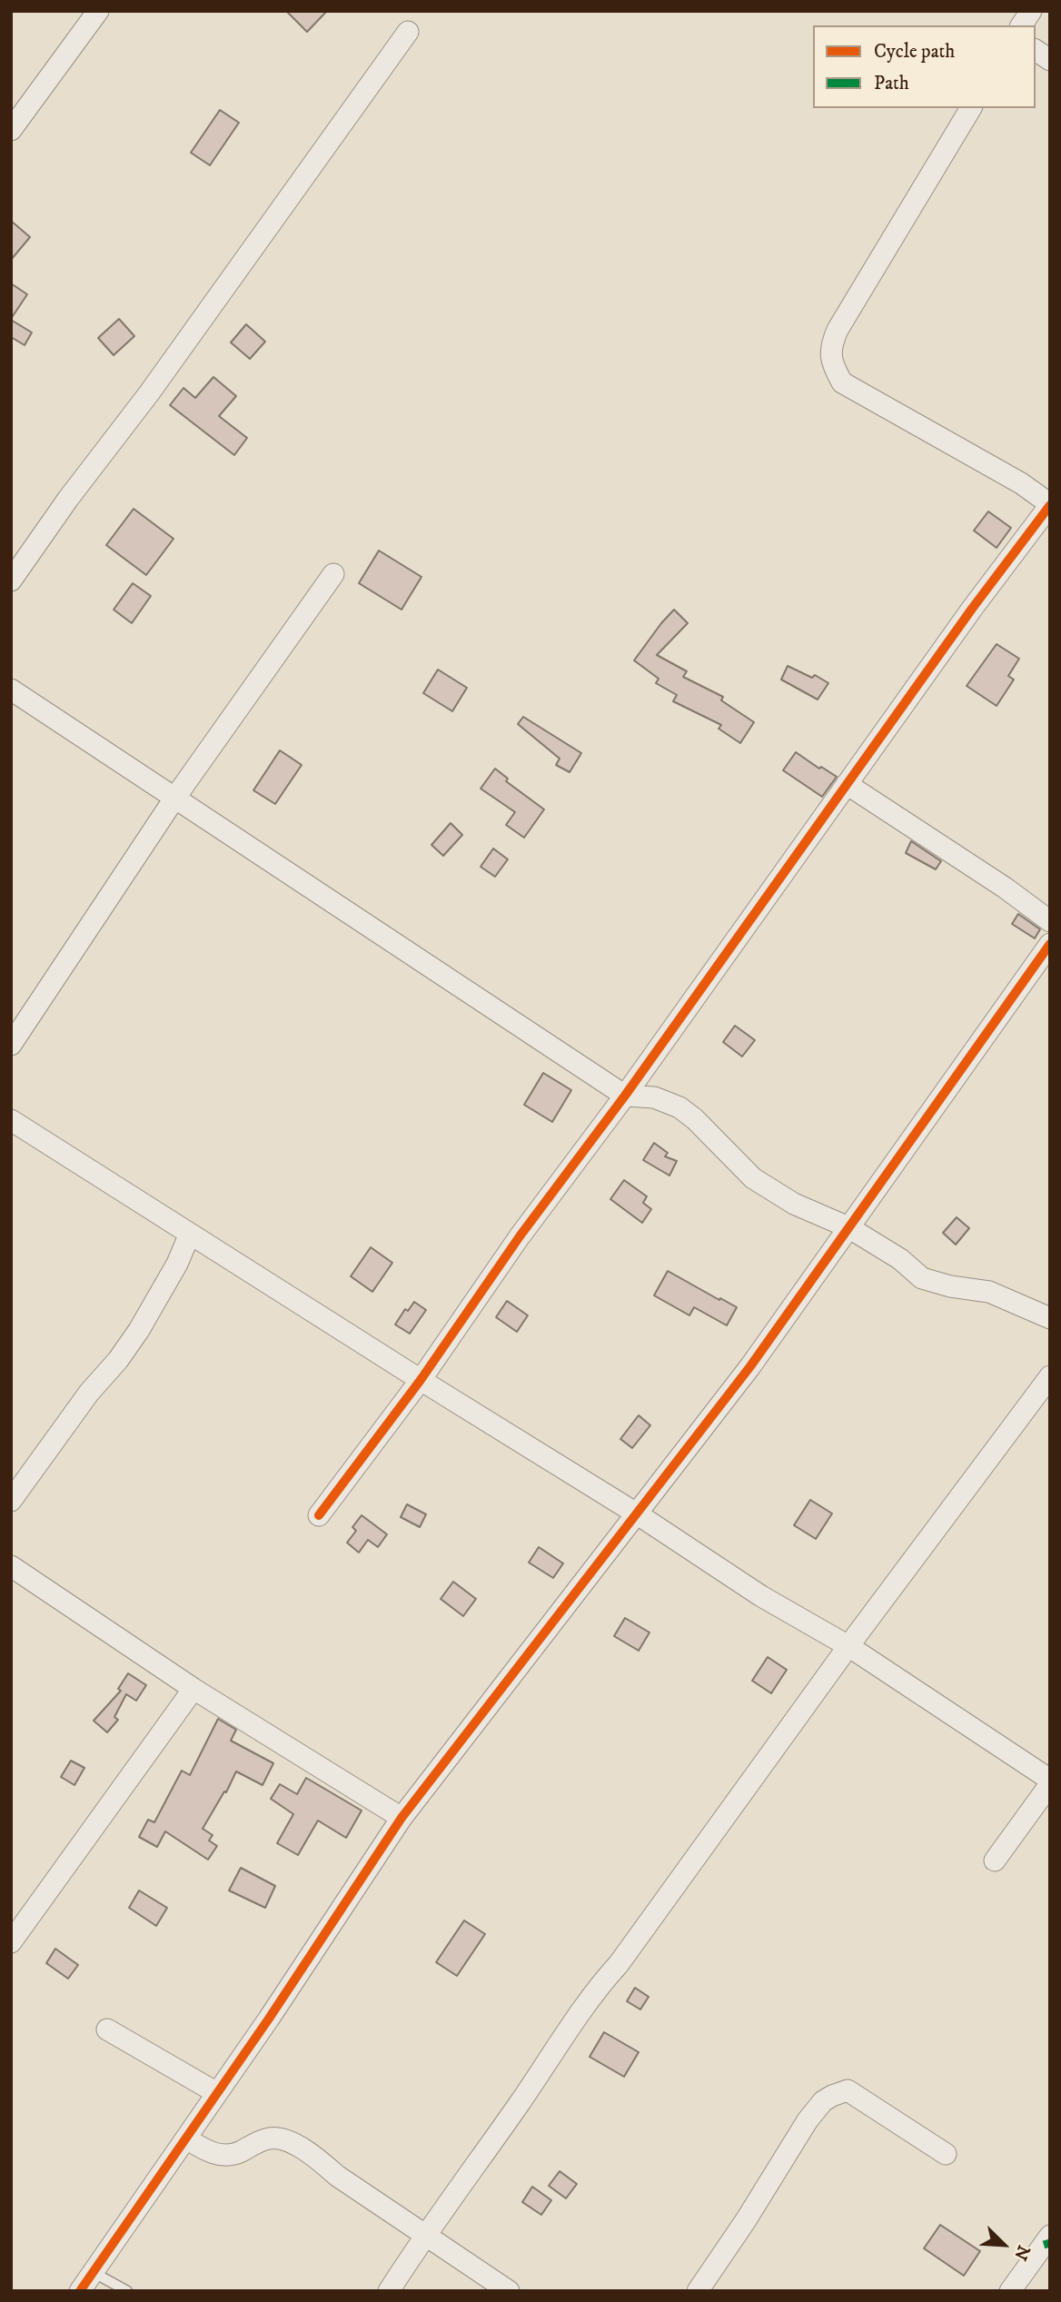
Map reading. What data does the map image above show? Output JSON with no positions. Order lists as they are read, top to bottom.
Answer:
{
  "legend": ["Cycle path", "Path"],
  "north": "bottom right"
}
